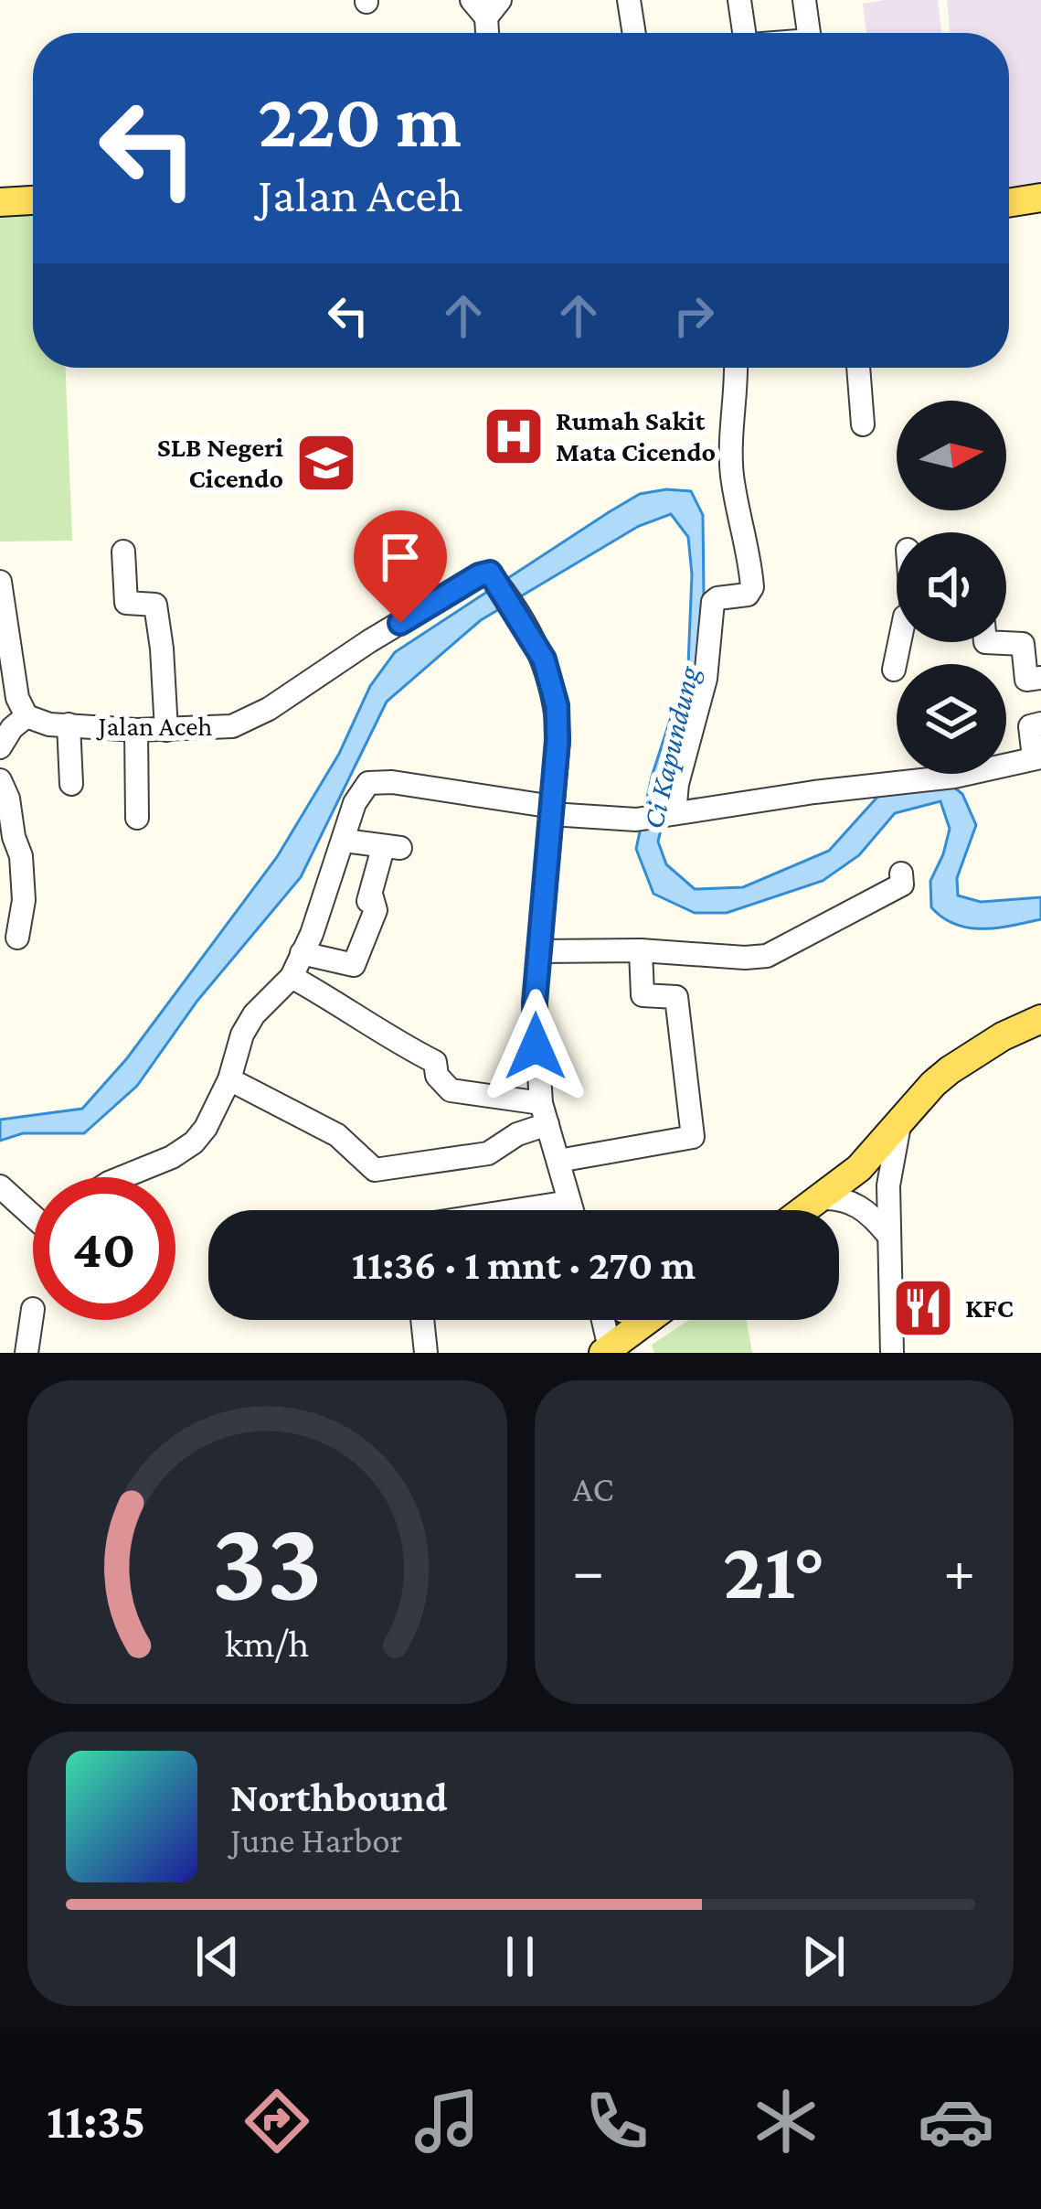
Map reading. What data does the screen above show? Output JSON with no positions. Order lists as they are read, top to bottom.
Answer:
{
  "streets": {
    "street": ["Jalan Aceh"]
  },
  "water": ["Ci Kapundung"],
  "places": {
    "hospital": ["Rumah Sakit Mata Cicendo"],
    "school or university": ["SLB Negeri Cicendo"],
    "restaurant": ["KFC"]
  },
  "north": "right",
  "page": {
    "turn": ["220 m", "Jalan Aceh"],
    "limit": "40",
    "trip": "11:36 · 1 mnt · 270 m",
    "tile": "AC",
    "heat": ["−", "21°", "+"],
    "song": ["Northbound", "June Harbor"],
    "tabs": "11:35",
    "gauge": ["33", "km/h"]
  }
}
